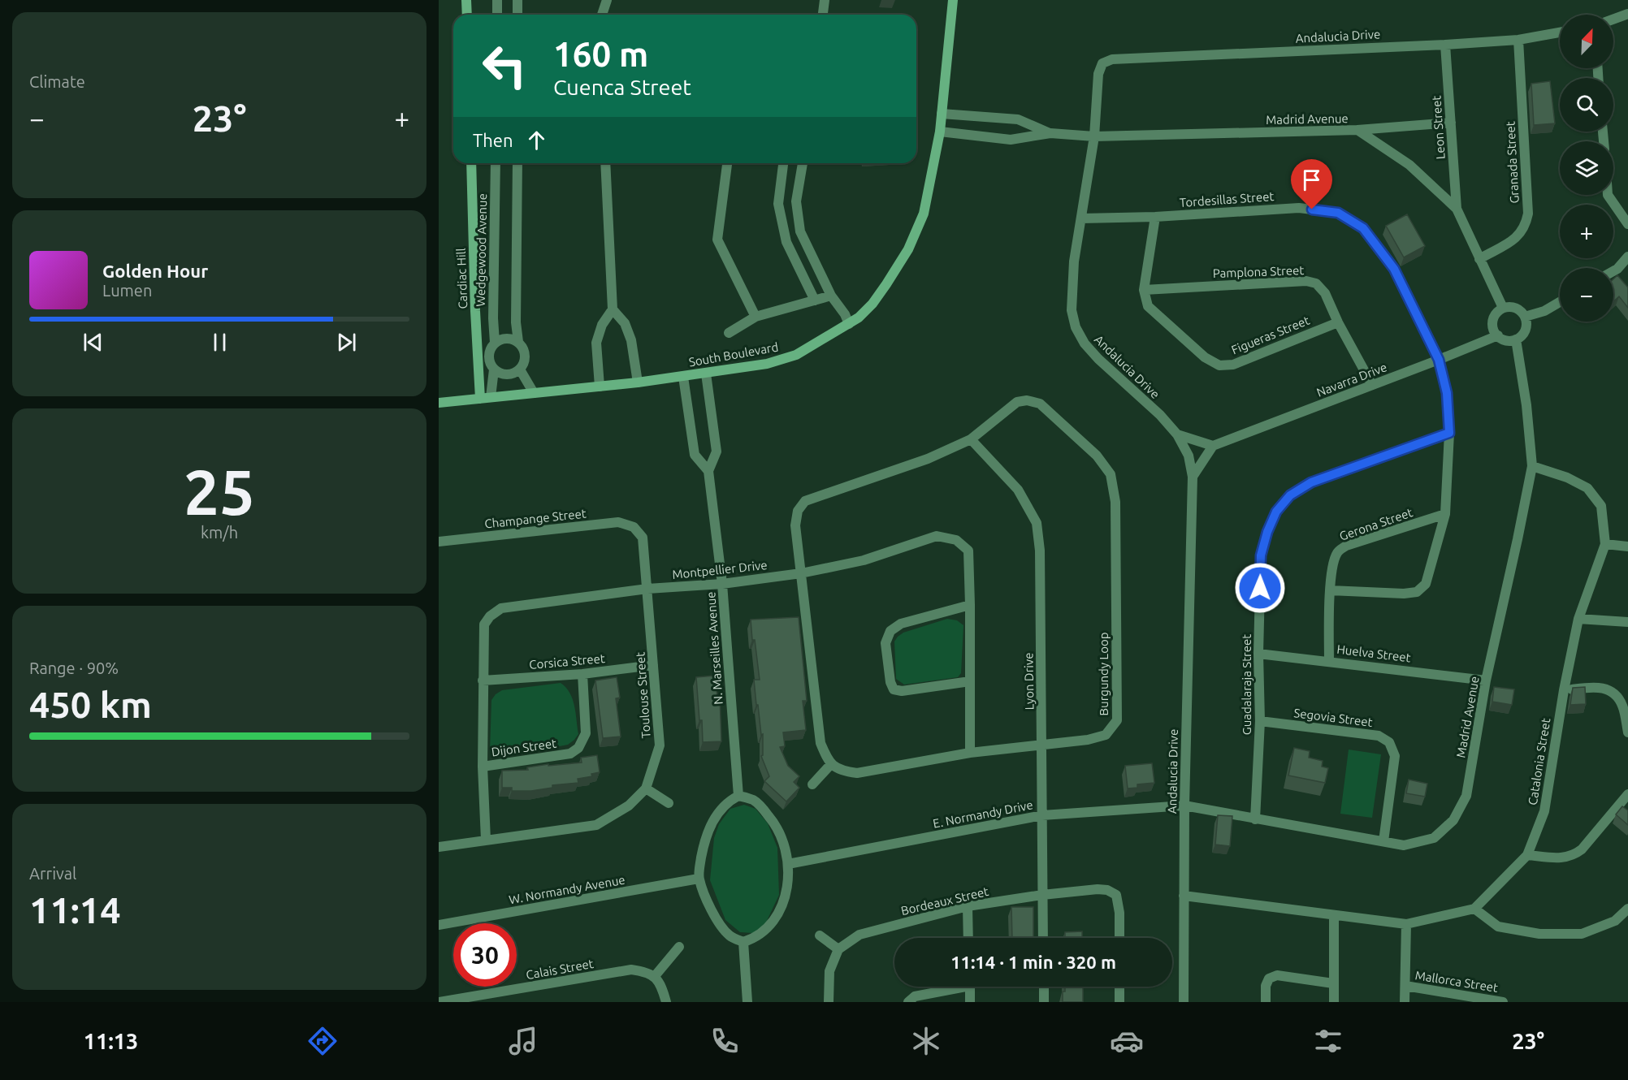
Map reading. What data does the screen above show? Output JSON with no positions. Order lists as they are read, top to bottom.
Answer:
{
  "streets": {
    "main road": ["Cardiac Hill", "South Boulevard"],
    "street": [
      "Andalucia Drive",
      "Madrid Avenue",
      "Leon Street",
      "Granada Street",
      "Tordesillas Street",
      "Wedgewood Avenue",
      "Pamplona Street",
      "Figueras Street",
      "Navarra Drive",
      "Champange Street",
      "Gerona Street",
      "Montpellier Drive",
      "N. Marseilles Avenue",
      "Huelva Street",
      "Corsica Street",
      "Burgundy Loop",
      "Lyon Drive",
      "Guadalaraja Street",
      "Toulouse Street",
      "Segovia Street",
      "Dijon Street",
      "Catalonia Street",
      "E. Normandy Drive",
      "W. Normandy Avenue",
      "Bordeaux Street",
      "Calais Street",
      "Mallorca Street"
    ]
  },
  "crossings": [
    ["Andalucia Drive", "Madrid Avenue"],
    ["Andalucia Drive", "Leon Street"],
    ["Andalucia Drive", "Granada Street"],
    ["Andalucia Drive", "Tordesillas Street"],
    ["Andalucia Drive", "E. Normandy Drive"],
    ["Madrid Avenue", "Leon Street"],
    ["Madrid Avenue", "Granada Street"],
    ["Madrid Avenue", "Navarra Drive"],
    ["Madrid Avenue", "Huelva Street"],
    ["Madrid Avenue", "Guadalaraja Street"],
    ["Madrid Avenue", "Segovia Street"],
    ["Madrid Avenue", "Catalonia Street"],
    ["Madrid Avenue", "E. Normandy Drive"],
    ["Tordesillas Street", "Navarra Drive"],
    ["Tordesillas Street", "Gerona Street"],
    ["Tordesillas Street", "Guadalaraja Street"],
    ["Wedgewood Avenue", "Cardiac Hill"],
    ["Wedgewood Avenue", "South Boulevard"],
    ["Pamplona Street", "Figueras Street"],
    ["Pamplona Street", "Navarra Drive"],
    ["Cardiac Hill", "South Boulevard"],
    ["Champange Street", "Toulouse Street"],
    ["Gerona Street", "Huelva Street"],
    ["Montpellier Drive", "N. Marseilles Avenue"],
    ["Montpellier Drive", "Corsica Street"],
    ["Montpellier Drive", "Burgundy Loop"],
    ["Montpellier Drive", "Toulouse Street"],
    ["Montpellier Drive", "Dijon Street"],
    ["N. Marseilles Avenue", "E. Normandy Drive"],
    ["N. Marseilles Avenue", "W. Normandy Avenue"],
    ["Huelva Street", "Guadalaraja Street"],
    ["Corsica Street", "Toulouse Street"],
    ["Corsica Street", "Dijon Street"],
    ["Burgundy Loop", "Lyon Drive"],
    ["Lyon Drive", "E. Normandy Drive"],
    ["Lyon Drive", "Bordeaux Street"],
    ["Guadalaraja Street", "Segovia Street"],
    ["E. Normandy Drive", "W. Normandy Avenue"]
  ],
  "north": "top right",
  "page": {
    "tile": [
      "Climate",
      ["25", "km/h"],
      ["Range · 90%", "450 km"],
      ["Arrival", "11:14"]
    ],
    "map_buttons": ["+", "−"],
    "turn": ["160 m", "Cuenca Street"],
    "heat": ["−", "23°", "+"],
    "then": "Then",
    "song": ["Golden Hour", "Lumen"],
    "limit": "30",
    "trip": "11:14 · 1 min · 320 m",
    "tabs": ["11:13", "23°"]
  }
}
